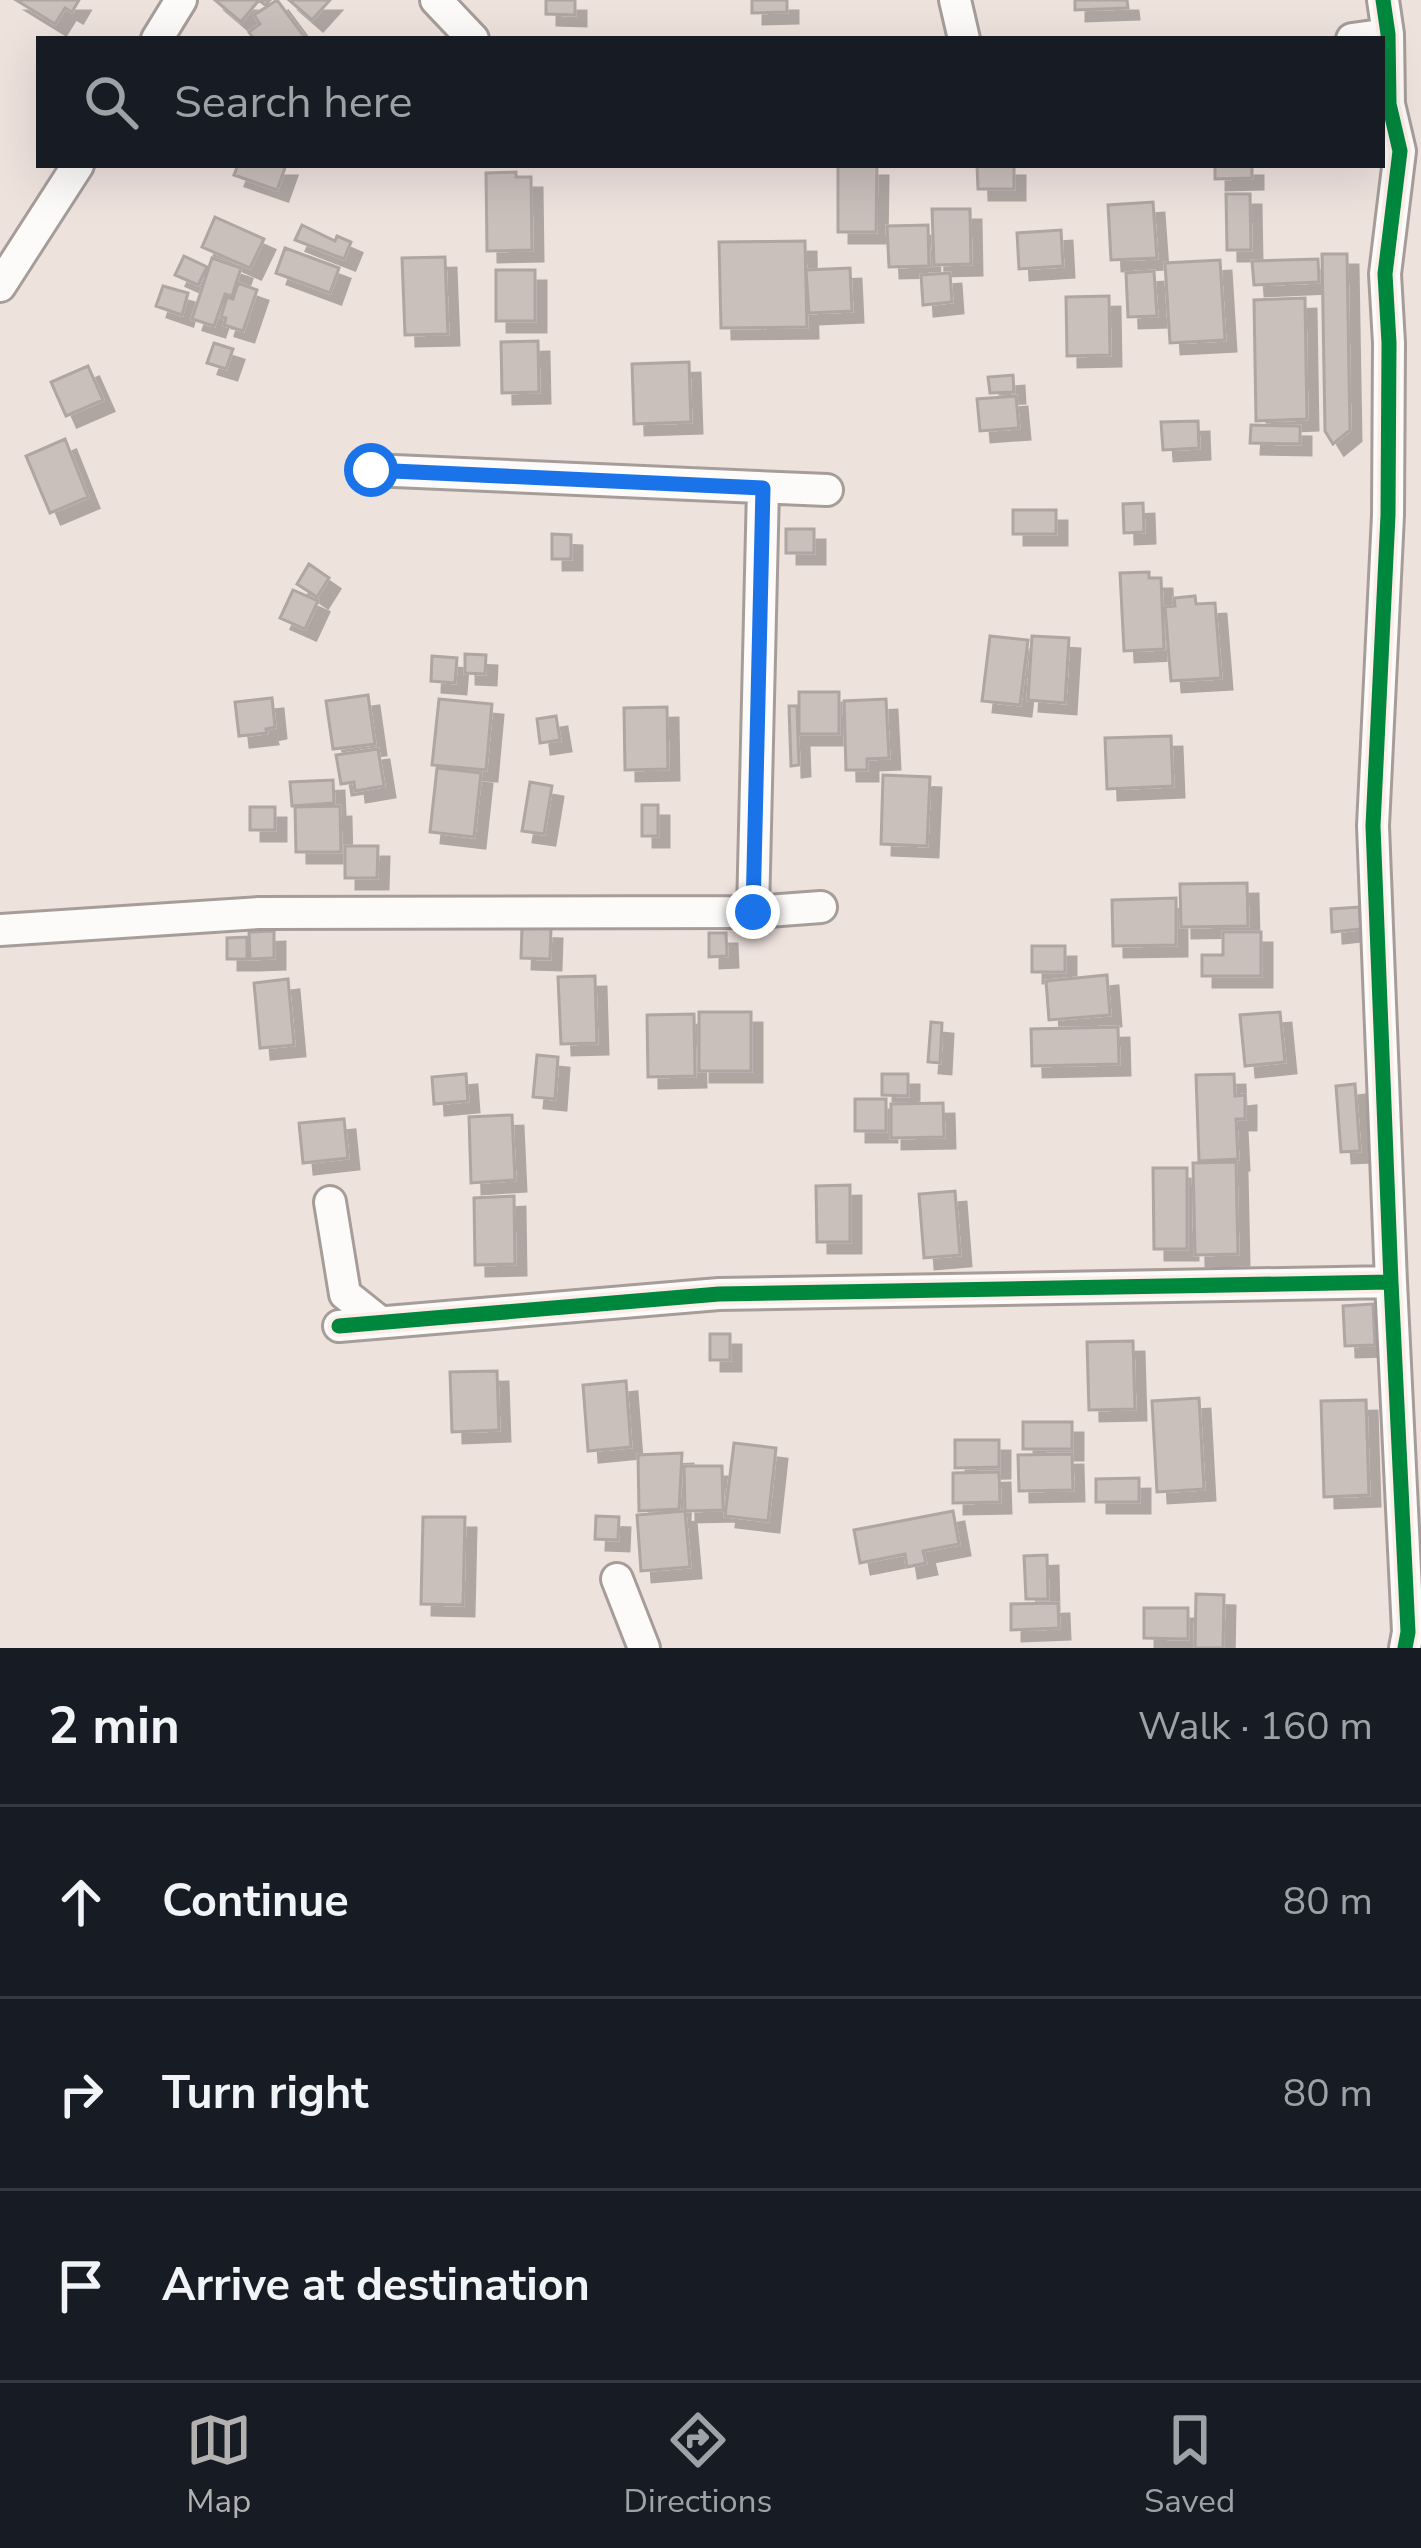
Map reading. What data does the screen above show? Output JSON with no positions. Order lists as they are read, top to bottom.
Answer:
{
  "page": {
    "search": "Search here",
    "heading": ["2 min", "Walk · 160 m"],
    "list": [
      ["Continue", "80 m"],
      ["Turn right", "80 m"],
      "Arrive at destination"
    ],
    "nav": ["Map", "Directions", "Saved"]
  }
}
